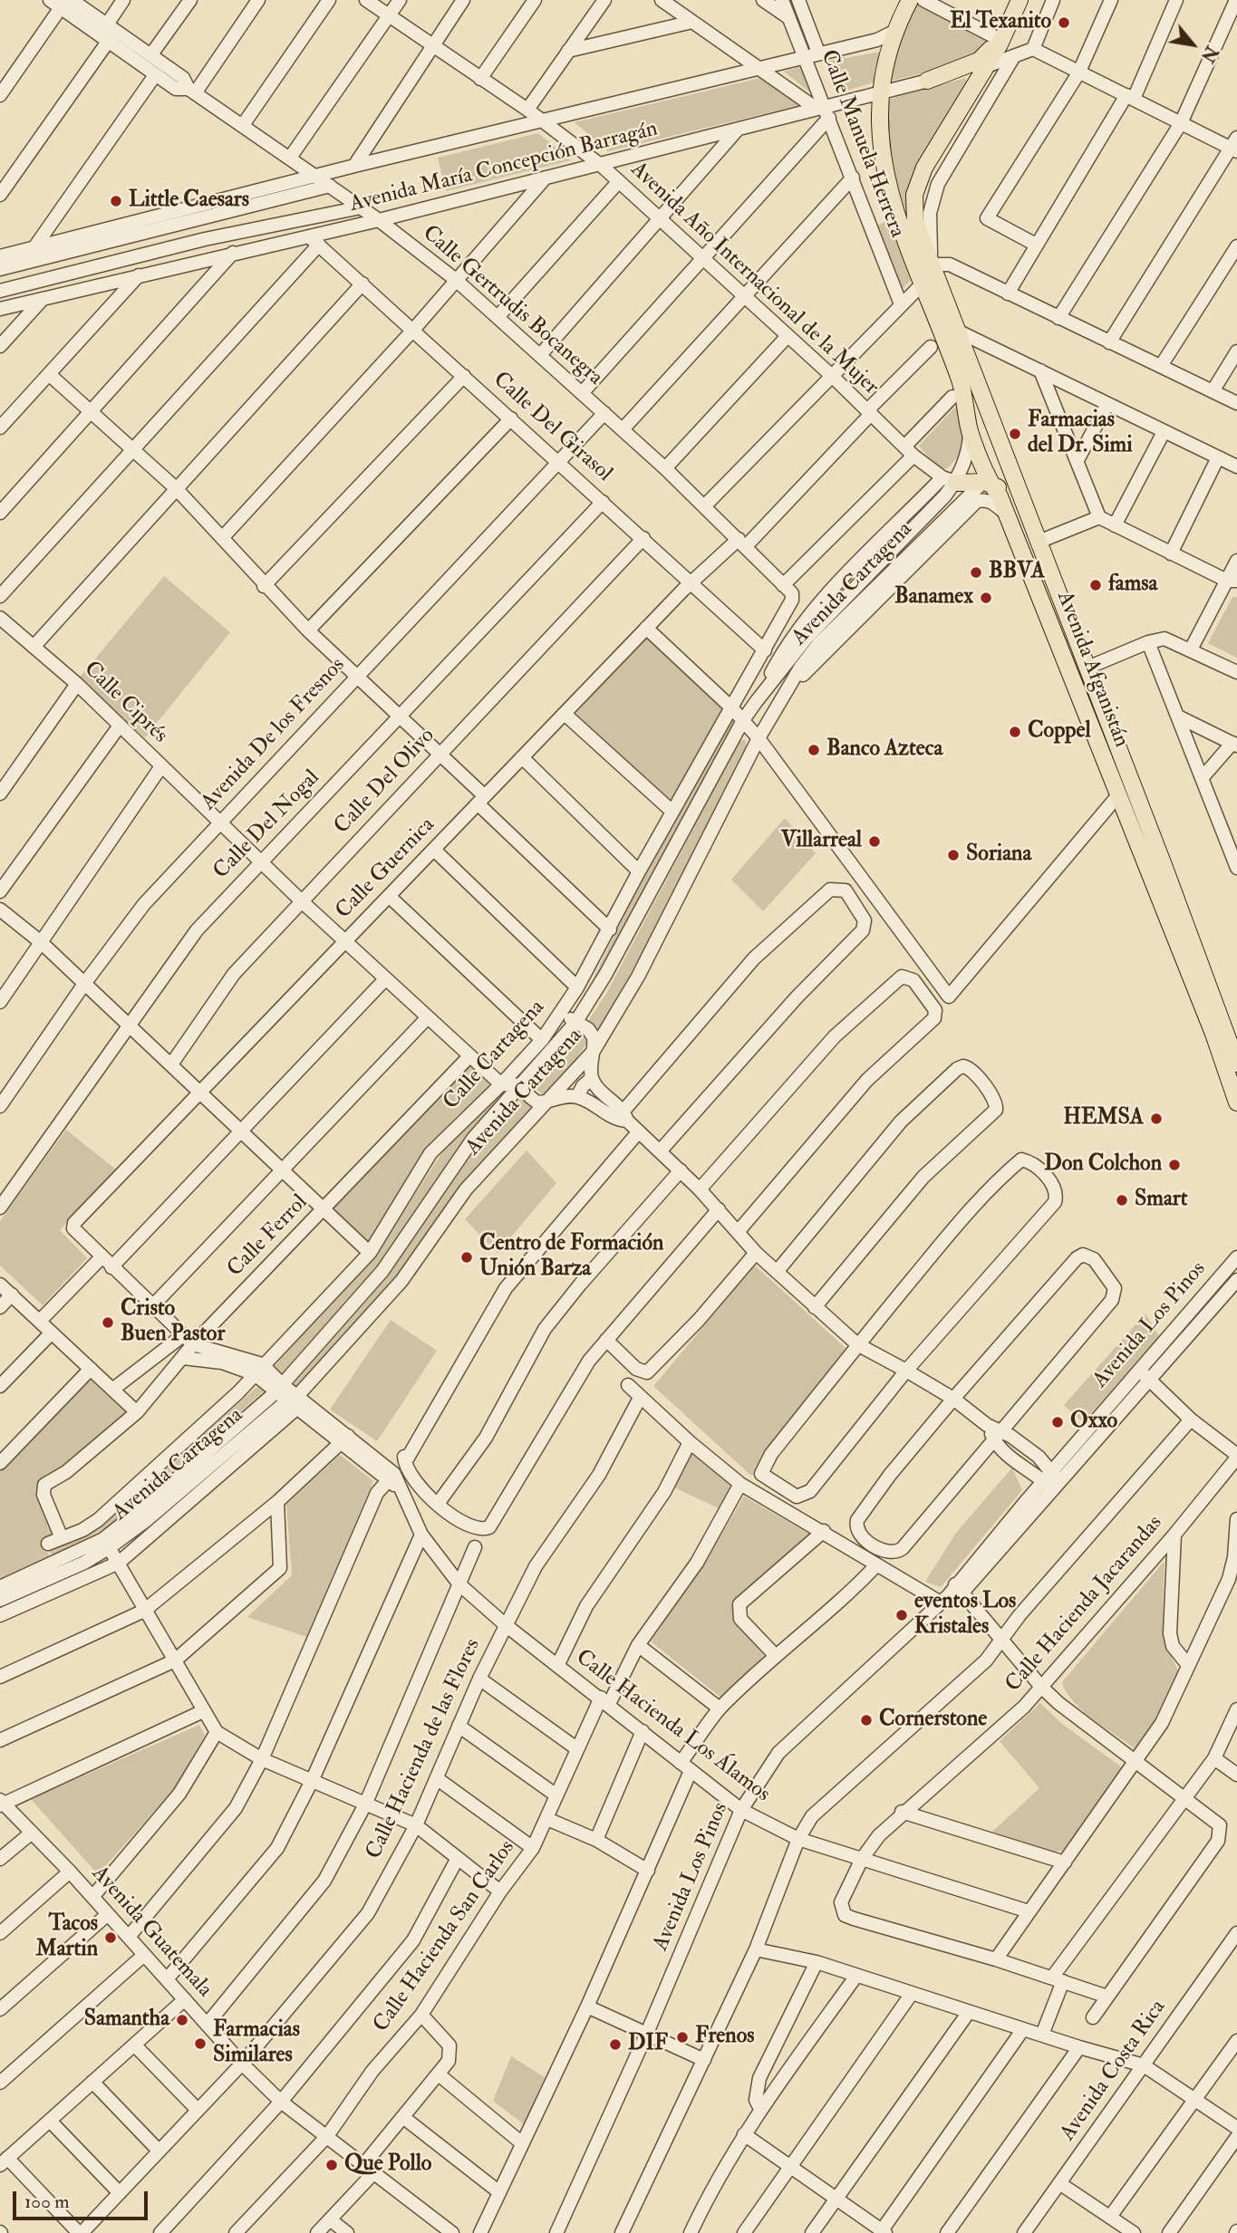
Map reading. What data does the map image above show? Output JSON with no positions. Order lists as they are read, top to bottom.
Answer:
{
  "streets": {
    "main road": ["Avenida Afganistán"],
    "street": [
      "Calle Manuela Herrera",
      "Avenida María Concepción Barragán",
      "Avenida Año Internacional de la Mujer",
      "Calle Gertrudis Bocanegra",
      "Calle Del Girasol",
      "Avenida Cartagena",
      "Calle Ciprés",
      "Avenida De los Fresnos",
      "Calle Del Olivo",
      "Calle Del Nogal",
      "Calle Guernica",
      "Calle Cartagena",
      "Calle Ferrol",
      "Avenida Los Pinos",
      "Calle Hacienda Jacarandas",
      "Calle Hacienda Los Álamos",
      "Calle Hacienda de las Flores",
      "Avenida Guatemala",
      "Calle Hacienda San Carlos",
      "Avenida Costa Rica"
    ]
  },
  "crossings": [
    ["Calle Manuela Herrera", "Avenida María Concepción Barragán"],
    ["Avenida María Concepción Barragán", "Avenida Año Internacional de la Mujer"],
    ["Avenida María Concepción Barragán", "Calle Gertrudis Bocanegra"],
    ["Avenida María Concepción Barragán", "Calle Del Girasol"],
    ["Avenida Año Internacional de la Mujer", "Avenida Cartagena"],
    ["Avenida Año Internacional de la Mujer", "Calle Guernica"],
    ["Calle Gertrudis Bocanegra", "Avenida De los Fresnos"],
    ["Calle Gertrudis Bocanegra", "Calle Guernica"],
    ["Calle Gertrudis Bocanegra", "Calle Cartagena"],
    ["Calle Del Girasol", "Avenida De los Fresnos"],
    ["Calle Del Girasol", "Calle Del Olivo"],
    ["Calle Del Girasol", "Calle Del Nogal"],
    ["Calle Del Girasol", "Calle Guernica"],
    ["Calle Del Girasol", "Calle Cartagena"],
    ["Avenida Cartagena", "Avenida Afganistán"],
    ["Calle Ciprés", "Avenida De los Fresnos"],
    ["Calle Ciprés", "Calle Del Olivo"],
    ["Calle Ciprés", "Calle Del Nogal"],
    ["Calle Ciprés", "Calle Guernica"],
    ["Calle Ciprés", "Calle Cartagena"],
    ["Calle Ciprés", "Calle Ferrol"],
    ["Calle Cartagena", "Calle Ferrol"],
    ["Avenida Los Pinos", "Calle Hacienda Los Álamos"],
    ["Calle Hacienda Jacarandas", "Calle Hacienda Los Álamos"],
    ["Calle Hacienda Los Álamos", "Calle Hacienda de las Flores"],
    ["Calle Hacienda Los Álamos", "Calle Hacienda San Carlos"],
    ["Calle Hacienda de las Flores", "Avenida Guatemala"],
    ["Avenida Guatemala", "Calle Hacienda San Carlos"]
  ],
  "places": [
    "El Texanito",
    "Little Caesars",
    "Farmacias del Dr. Simi",
    "BBVA",
    "famsa",
    "Banamex",
    "Coppel",
    "Banco Azteca",
    "Villarreal",
    "Soriana",
    "HEMSA",
    "Don Colchon",
    "Smart",
    "Centro de Formación Unión Barza",
    "Cristo Buen Pastor",
    "Oxxo",
    "eventos Los Kristales",
    "Cornerstone",
    "Tacos Martin",
    "Samantha",
    "Frenos",
    "Farmacias Similares",
    "DIF",
    "Que Pollo"
  ],
  "scale_bar": "100 m",
  "north": "bottom right"
}
